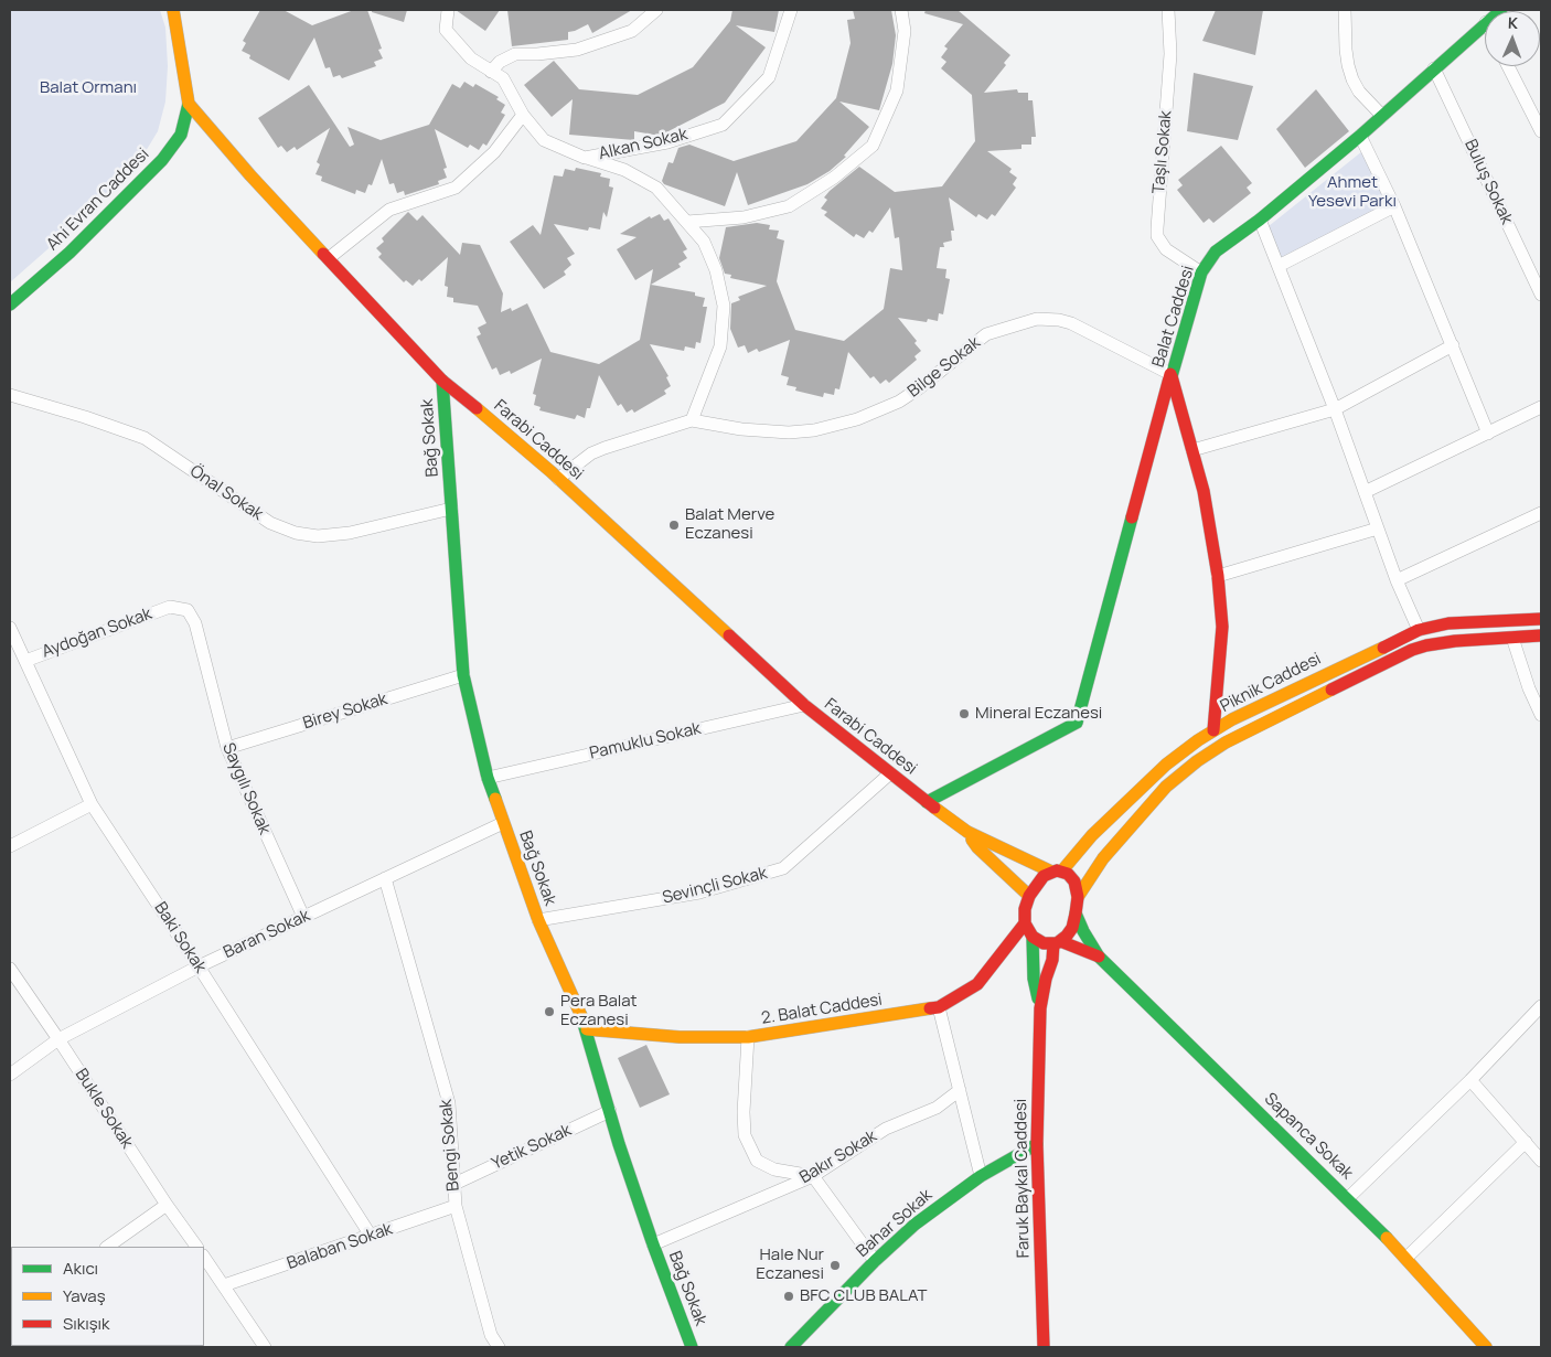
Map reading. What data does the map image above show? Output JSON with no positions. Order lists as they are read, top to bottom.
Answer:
{
  "streets": {
    "street": [
      "Alkan Sokak",
      "Taşlı Sokak",
      "Buluş Sokak",
      "Ahi Evran Caddesi",
      "Balat Caddesi",
      "Bilge Sokak",
      "Bağ Sokak",
      "Farabi Caddesi",
      "Önal Sokak",
      "Aydoğan Sokak",
      "Piknik Caddesi",
      "Birey Sokak",
      "Pamuklu Sokak",
      "Saygılı Sokak",
      "Sevinçli Sokak",
      "Baran Sokak",
      "Baki Sokak",
      "2. Balat Caddesi",
      "Bukle Sokak",
      "Sapanca Sokak",
      "Bengi Sokak",
      "Yetik Sokak",
      "Bakır Sokak",
      "Faruk Baykal Caddesi",
      "Bahar Sokak",
      "Balaban Sokak"
    ]
  },
  "crossings": [
    ["Taşlı Sokak", "Balat Caddesi"],
    ["Buluş Sokak", "Balat Caddesi"],
    ["Ahi Evran Caddesi", "Farabi Caddesi"],
    ["Balat Caddesi", "Bilge Sokak"],
    ["Balat Caddesi", "Piknik Caddesi"],
    ["Bilge Sokak", "Farabi Caddesi"],
    ["Bağ Sokak", "Farabi Caddesi"],
    ["Bağ Sokak", "Önal Sokak"],
    ["Bağ Sokak", "Birey Sokak"],
    ["Bağ Sokak", "Pamuklu Sokak"],
    ["Bağ Sokak", "Sevinçli Sokak"],
    ["Bağ Sokak", "Baran Sokak"],
    ["Bağ Sokak", "2. Balat Caddesi"],
    ["Bağ Sokak", "Yetik Sokak"],
    ["Bağ Sokak", "Bakır Sokak"],
    ["Farabi Caddesi", "Pamuklu Sokak"],
    ["Farabi Caddesi", "Sevinçli Sokak"],
    ["Aydoğan Sokak", "Saygılı Sokak"],
    ["Aydoğan Sokak", "Baki Sokak"],
    ["Piknik Caddesi", "2. Balat Caddesi"],
    ["Piknik Caddesi", "Sapanca Sokak"],
    ["Birey Sokak", "Saygılı Sokak"],
    ["Saygılı Sokak", "Baran Sokak"],
    ["Baran Sokak", "Baki Sokak"],
    ["Baran Sokak", "Bukle Sokak"],
    ["Baran Sokak", "Bengi Sokak"],
    ["Baki Sokak", "Balaban Sokak"],
    ["2. Balat Caddesi", "Sapanca Sokak"],
    ["Bengi Sokak", "Yetik Sokak"],
    ["Bengi Sokak", "Balaban Sokak"],
    ["Faruk Baykal Caddesi", "Bahar Sokak"]
  ],
  "parks": ["Balat Ormanı", "Ahmet Yesevi Parkı"],
  "places": [
    "Balat Merve Eczanesi",
    "Mineral Eczanesi",
    "Pera Balat Eczanesi",
    "Hale Nur Eczanesi",
    "BFC CLUB BALAT"
  ],
  "legend": ["Akıcı", "Yavaş", "Sıkışık"],
  "north": "top"
}
